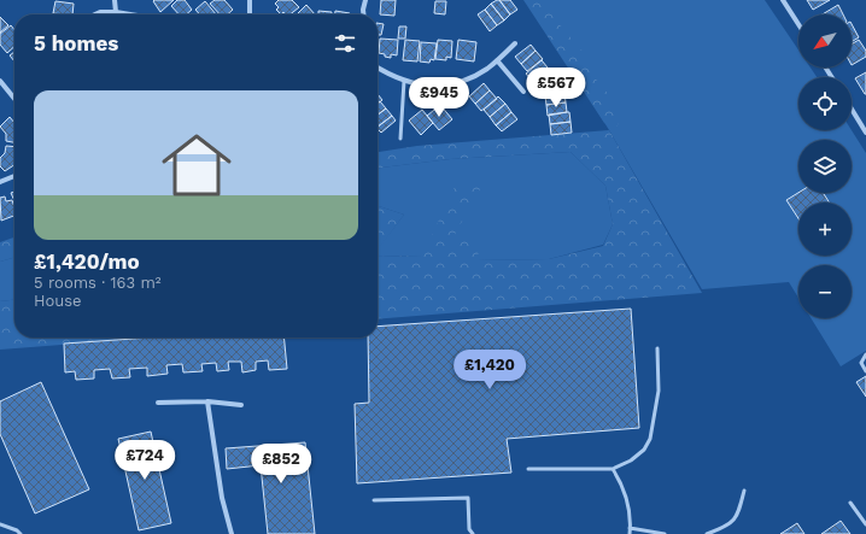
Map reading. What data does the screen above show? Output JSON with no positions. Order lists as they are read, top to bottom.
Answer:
{
  "north": "bottom left",
  "page": {
    "map_buttons": ["+", "−"],
    "heading": "5 homes",
    "price": [
      "£567",
      "£945",
      "£1,420",
      "£724",
      "£852"
    ],
    "list": [
      {
        "name": "£1,420/mo",
        "note": "5 rooms · 163 m² · House"
      }
    ]
  }
}
